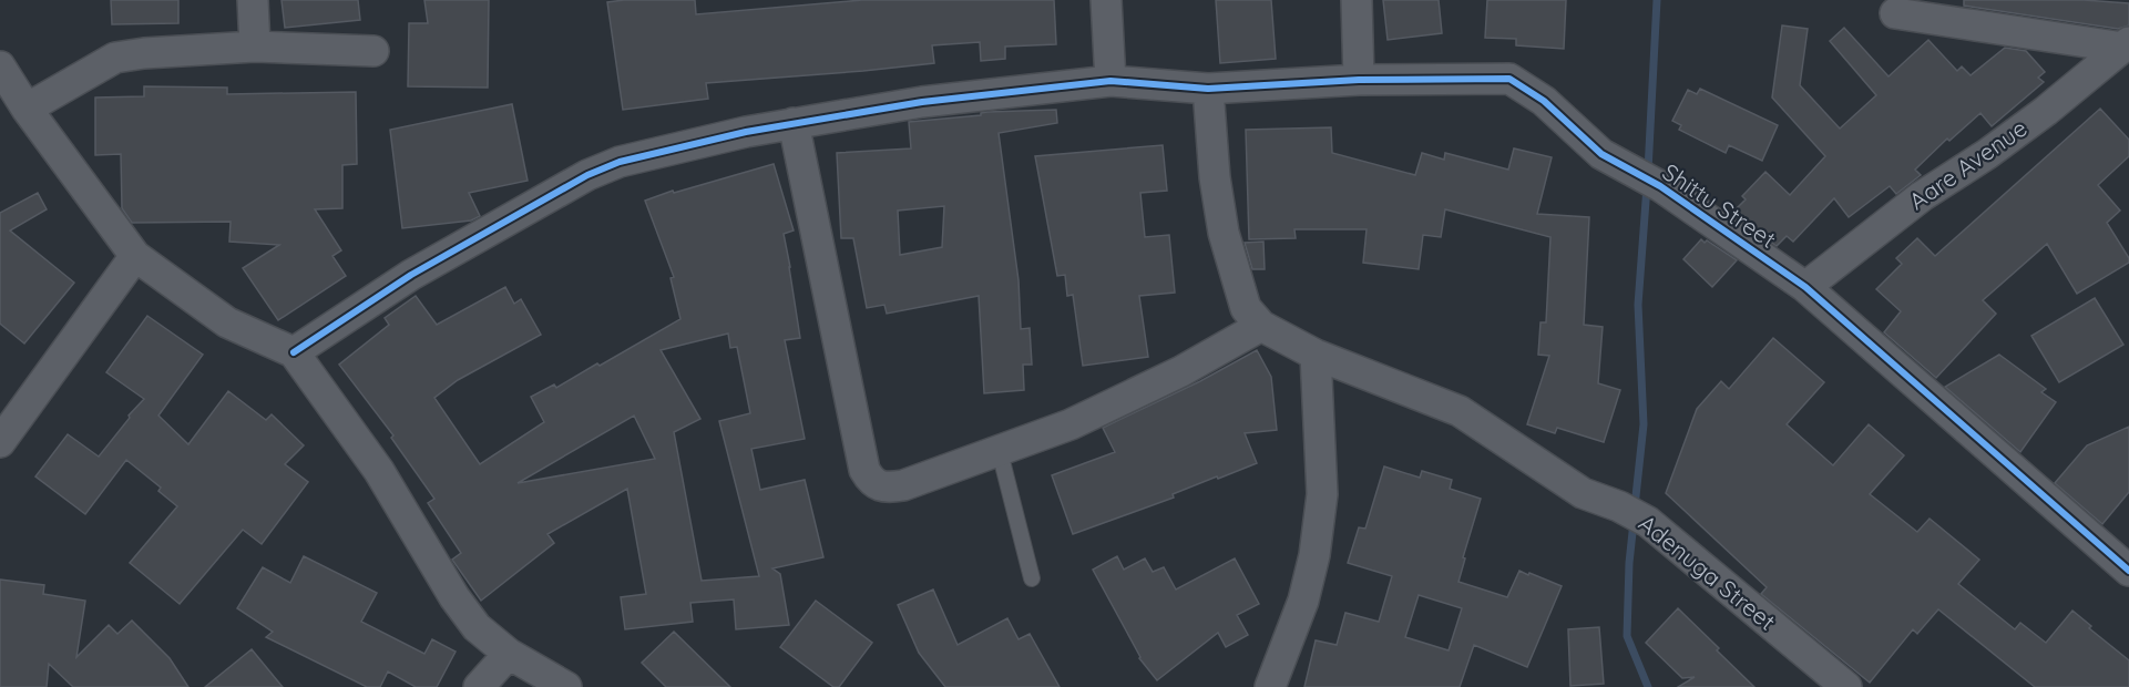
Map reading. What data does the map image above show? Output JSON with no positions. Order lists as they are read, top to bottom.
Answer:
{
  "streets": {
    "street": ["Aare Avenue", "Shittu Street", "Adenuga Street"]
  },
  "crossings": [
    ["Aare Avenue", "Shittu Street"]
  ]
}
